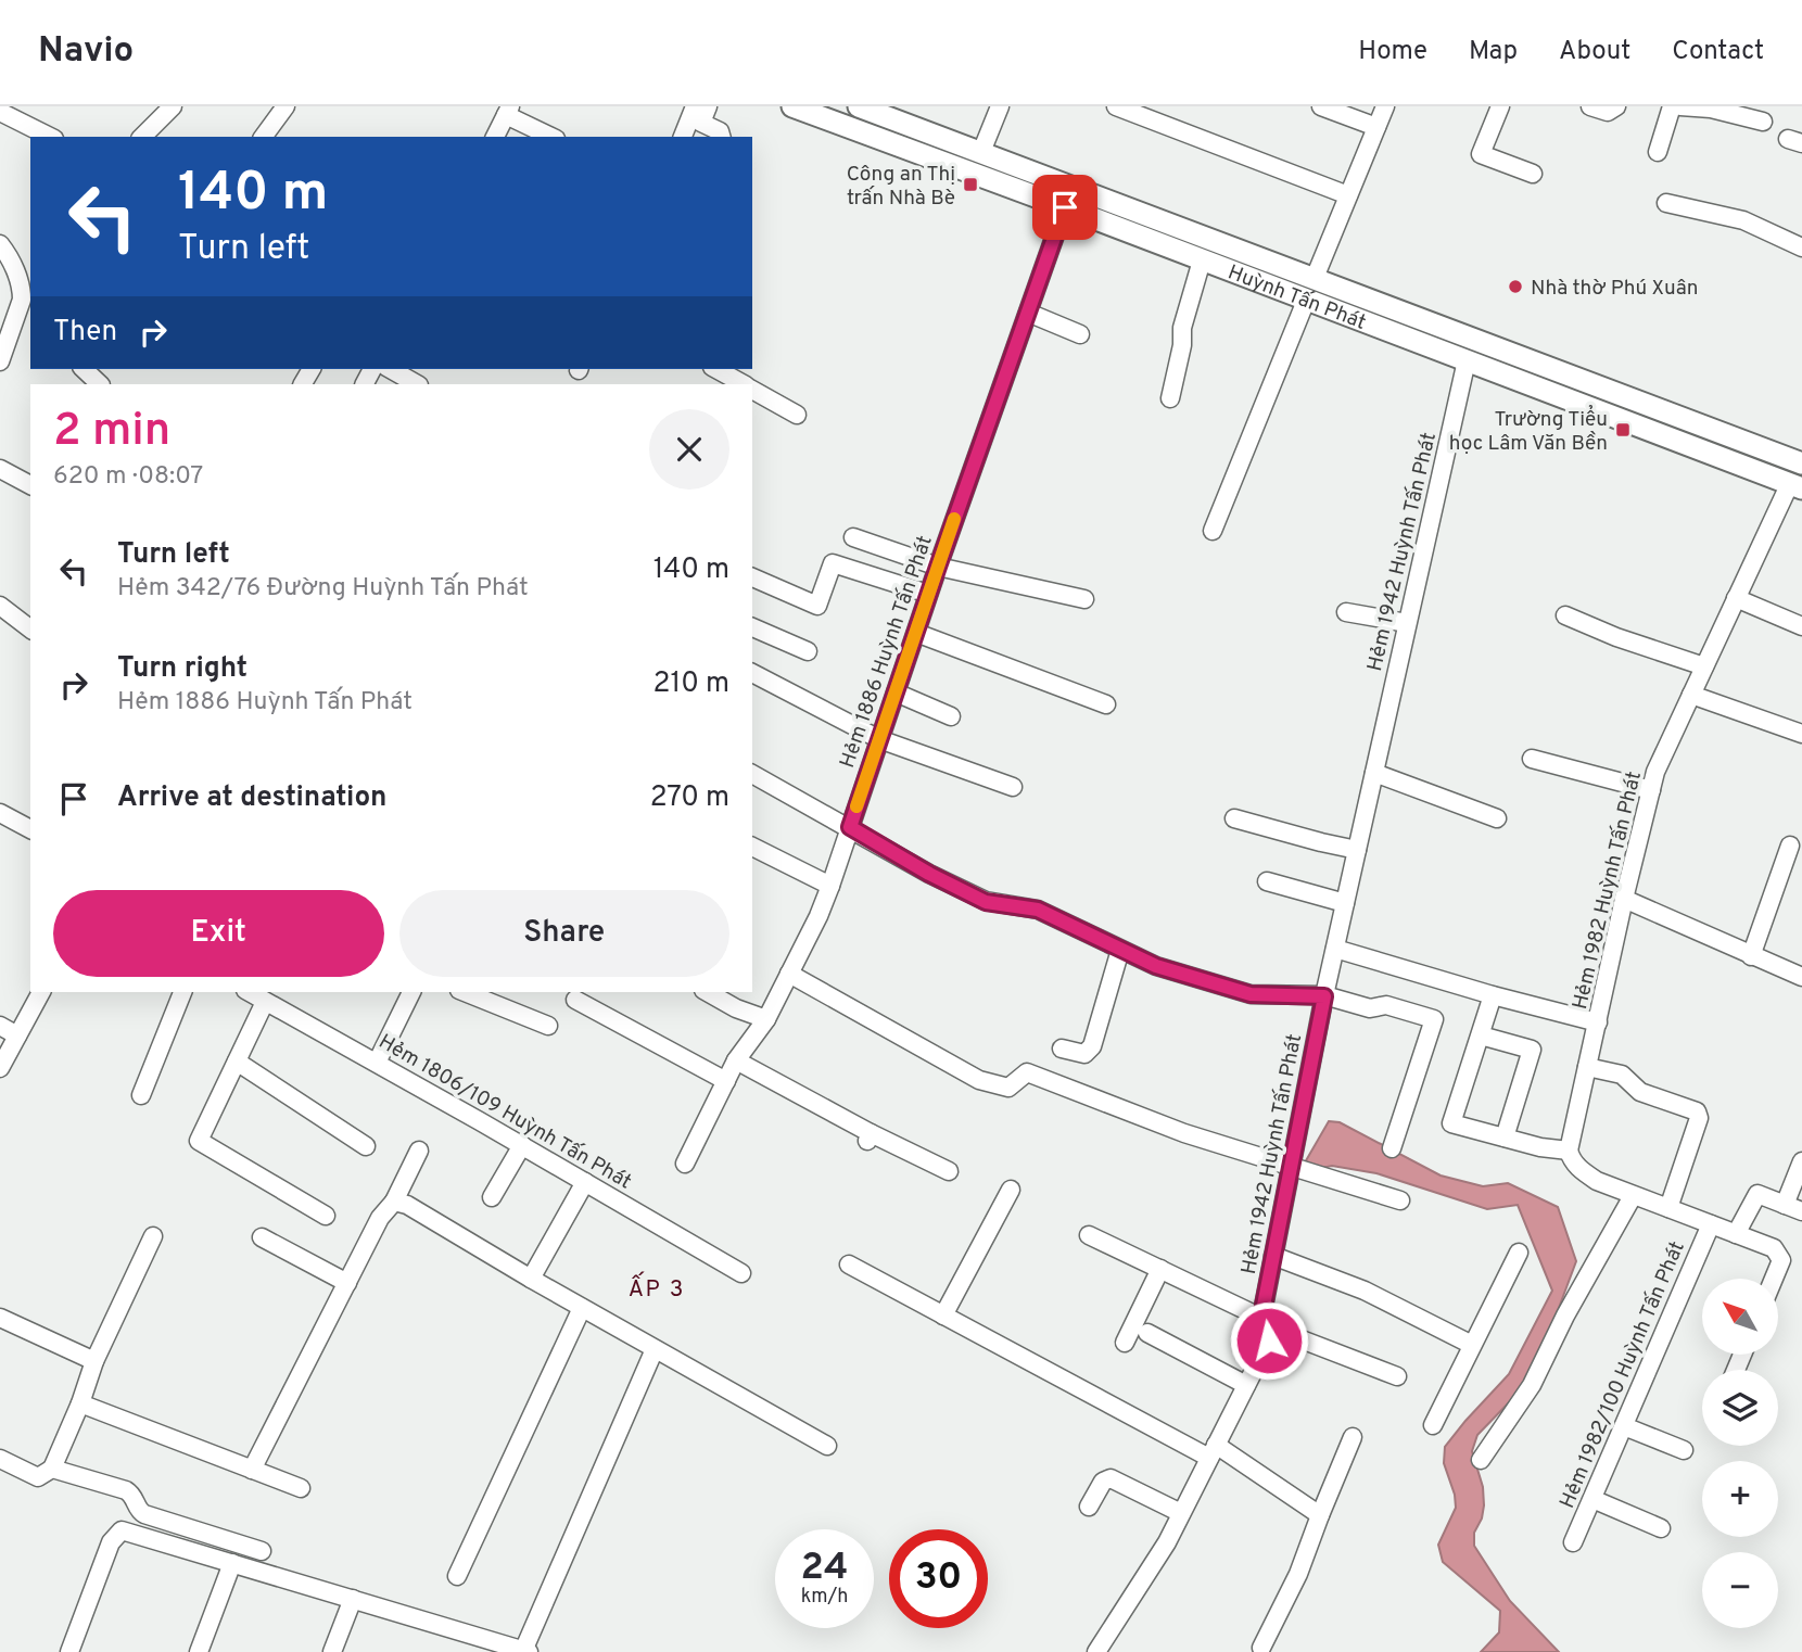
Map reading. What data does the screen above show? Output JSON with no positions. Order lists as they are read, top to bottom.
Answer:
{
  "streets": {
    "main road": ["Huỳnh Tấn Phát"],
    "street": [
      "Hẻm 1942 Huỳnh Tấn Phát",
      "Hẻm 1886 Huỳnh Tấn Phát",
      "Hẻm 1982 Huỳnh Tấn Phát",
      "Hẻm 1806/109 Huỳnh Tấn Phát",
      "Hẻm 1982/100 Huỳnh Tấn Phát"
    ]
  },
  "crossings": [
    ["Huỳnh Tấn Phát", "Hẻm 1942 Huỳnh Tấn Phát"],
    ["Huỳnh Tấn Phát", "Hẻm 1886 Huỳnh Tấn Phát"],
    ["Huỳnh Tấn Phát", "Hẻm 1982 Huỳnh Tấn Phát"]
  ],
  "districts": ["ẤP 3"],
  "places": {
    "transit": ["Công an Thị trấn Nhà Bè", "Trường Tiểu học Lâm Văn Bền"],
    "other": ["Nhà thờ Phú Xuân"]
  },
  "north": "top left",
  "page": {
    "header": "Navio",
    "nav": [
      "Home",
      "Map",
      "About",
      "Contact"
    ],
    "turn": ["140 m", "Turn left"],
    "then": "Then",
    "heading": ["2 min", "620 m · 08:07"],
    "list": [
      {
        "name": "Turn left",
        "note": "Hẻm 342/76 Đường Huỳnh Tấn Phát",
        "value": "140 m"
      },
      {
        "name": "Turn right",
        "note": "Hẻm 1886 Huỳnh Tấn Phát",
        "value": "210 m"
      },
      {
        "name": "Arrive at destination",
        "value": "270 m"
      }
    ],
    "buttons": ["Exit", "Share"],
    "map_buttons": ["+", "−"],
    "speed": "24 km/h",
    "limit": "30"
  }
}
